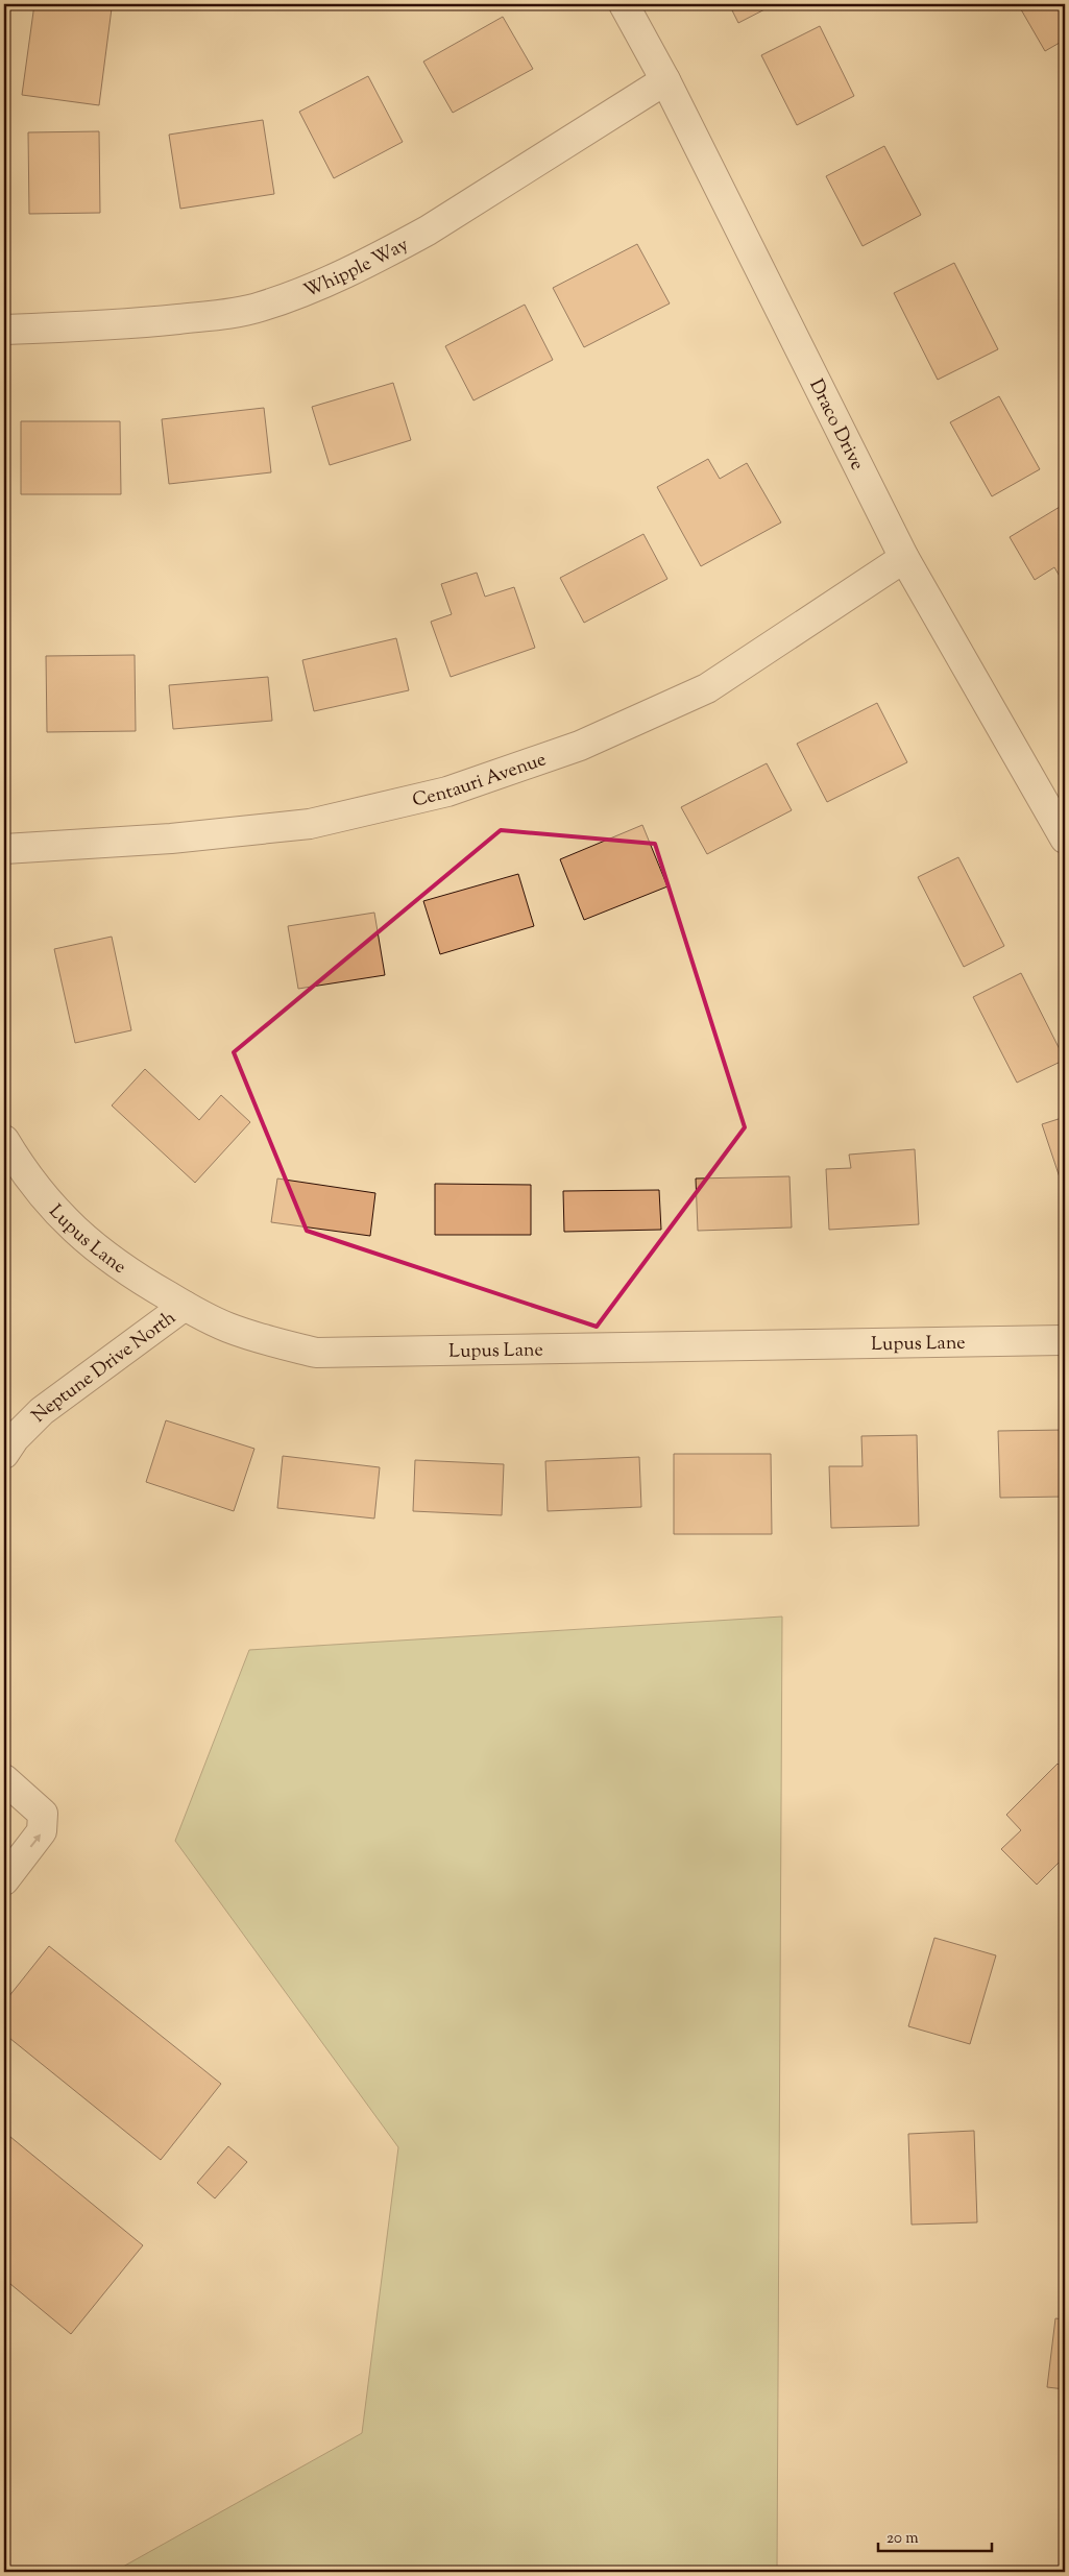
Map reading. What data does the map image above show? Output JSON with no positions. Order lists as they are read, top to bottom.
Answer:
{
  "streets": {
    "street": [
      "Whipple Way",
      "Draco Drive",
      "Centauri Avenue",
      "Lupus Lane",
      "Neptune Drive North"
    ]
  },
  "crossings": [
    ["Whipple Way", "Draco Drive"],
    ["Draco Drive", "Centauri Avenue"],
    ["Lupus Lane", "Neptune Drive North"]
  ],
  "scale_bar": "20 m"
}
